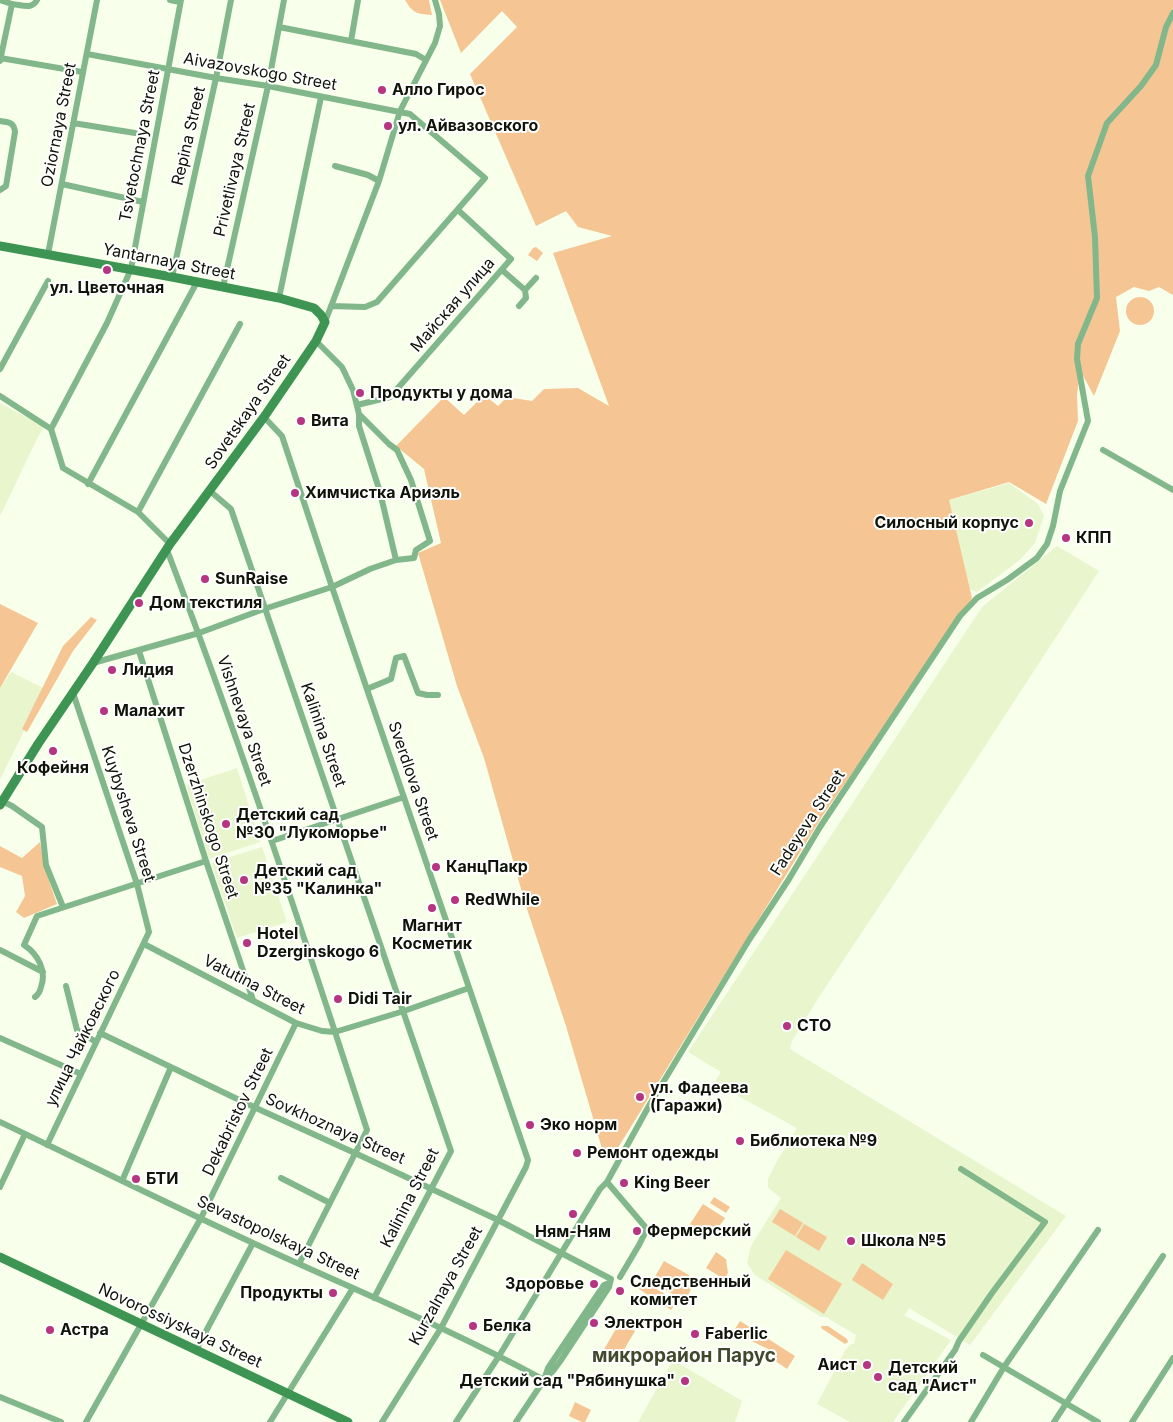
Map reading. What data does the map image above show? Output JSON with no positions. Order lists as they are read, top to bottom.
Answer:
{
  "streets": {
    "street": [
      "Aivazovskogo Street",
      "Oziornaya Street",
      "Repina Street",
      "Tsvetochnaya Street",
      "Privetlivaya Street",
      "Yantarnaya Street",
      "Майская улица",
      "Sovetskaya Street",
      "Vishnevaya Street",
      "Kalinina Street",
      "Sverdlova Street",
      "Kuybysheva Street",
      "Dzerzhinskogo Street",
      "Fadeyeva Street",
      "Vatutina Street",
      "улица Чайковского",
      "Dekabristov Street",
      "Sovkhoznaya Street",
      "Sevastopolskaya Street",
      "Kurzalnaya Street",
      "Novorossiyskaya Street"
    ]
  },
  "crossings": [
    ["Aivazovskogo Street", "Oziornaya Street"],
    ["Aivazovskogo Street", "Repina Street"],
    ["Aivazovskogo Street", "Tsvetochnaya Street"],
    ["Aivazovskogo Street", "Privetlivaya Street"],
    ["Aivazovskogo Street", "Майская улица"],
    ["Aivazovskogo Street", "Sovetskaya Street"],
    ["Oziornaya Street", "Yantarnaya Street"],
    ["Repina Street", "Yantarnaya Street"],
    ["Tsvetochnaya Street", "Yantarnaya Street"],
    ["Privetlivaya Street", "Yantarnaya Street"],
    ["Yantarnaya Street", "Sovetskaya Street"],
    ["Sovetskaya Street", "Vishnevaya Street"],
    ["Sovetskaya Street", "Kalinina Street"],
    ["Sovetskaya Street", "Sverdlova Street"],
    ["Sovetskaya Street", "Kuybysheva Street"],
    ["Vishnevaya Street", "Vatutina Street"],
    ["Vishnevaya Street", "Sovkhoznaya Street"],
    ["Vishnevaya Street", "Sevastopolskaya Street"],
    ["Kalinina Street", "Vatutina Street"],
    ["Kalinina Street", "Sovkhoznaya Street"],
    ["Kalinina Street", "Sevastopolskaya Street"],
    ["Sverdlova Street", "Vatutina Street"],
    ["Sverdlova Street", "Kurzalnaya Street"],
    ["Kuybysheva Street", "Vatutina Street"],
    ["Kuybysheva Street", "улица Чайковского"],
    ["Dzerzhinskogo Street", "Vatutina Street"],
    ["Fadeyeva Street", "Sovkhoznaya Street"],
    ["Vatutina Street", "улица Чайковского"],
    ["Vatutina Street", "Dekabristov Street"],
    ["улица Чайковского", "Sovkhoznaya Street"],
    ["улица Чайковского", "Sevastopolskaya Street"],
    ["Dekabristov Street", "Sovkhoznaya Street"],
    ["Dekabristov Street", "Sevastopolskaya Street"],
    ["Dekabristov Street", "Novorossiyskaya Street"],
    ["Sovkhoznaya Street", "Sevastopolskaya Street"],
    ["Sovkhoznaya Street", "Kurzalnaya Street"],
    ["Sevastopolskaya Street", "Kurzalnaya Street"]
  ],
  "districts": ["микрорайон Парус"],
  "places": [
    "Алло Гирос",
    "ул. Айвазовского",
    "ул. Цветочная",
    "Продукты у дома",
    "Вита",
    "Химчистка Ариэль",
    "Силосный корпус",
    "КПП",
    "SunRaise",
    "Дом текстиля",
    "Лидия",
    "Малахит",
    "Кофейня",
    "Детский сад №30 \"Лукоморье\"",
    "КанцПакр",
    "Детский сад №35 \"Калинка\"",
    "RedWhile",
    "Магнит Косметик",
    "Hotel Dzerginskogo 6",
    "Didi Tair",
    "СТО",
    "ул. Фадеева (Гаражи)",
    "Эко норм",
    "Библиотека №9",
    "Ремонт одежды",
    "БТИ",
    "King Beer",
    "Ням-Ням",
    "Фермерский",
    "Школа №5",
    "Здоровье",
    "Следственный комитет",
    "Продукты",
    "Электрон",
    "Белка",
    "Астра",
    "Faberlic",
    "Аист",
    "Детский сад \"Аист\"",
    "Детский сад \"Рябинушка\""
  ]
}
